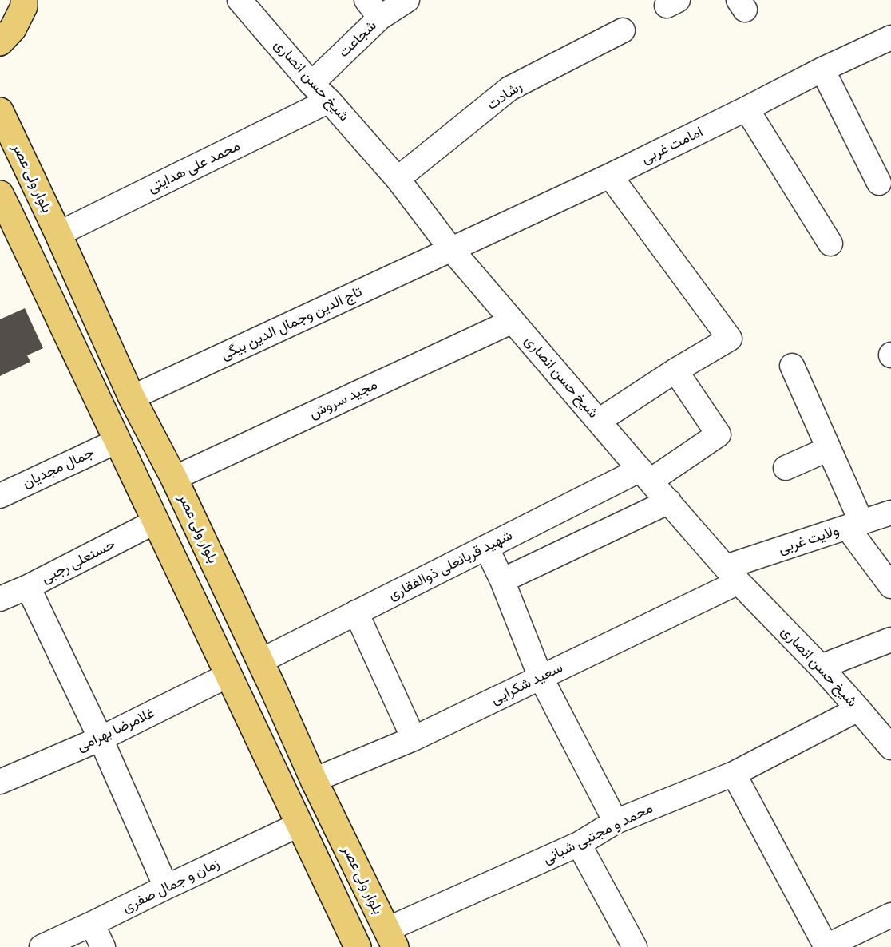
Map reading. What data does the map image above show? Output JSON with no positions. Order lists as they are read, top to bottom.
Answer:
{
  "streets": {
    "main road": ["بلوار ولی عصر"],
    "street": [
      "شجاعت",
      "شیخ حسن انصاری",
      "رشادت",
      "امامت غربی",
      "محمد علی هدایتی",
      "تاج الدین وجمال الدین بیگی",
      "مجید سروش",
      "جمال مجدیان",
      "ولایت غربی",
      "حسنعلی رجبی",
      "شهید قربانعلی ذوالفقاری",
      "سعید شکرایی",
      "غلامرضا بهرامی",
      "محمد و مجتبی شبانی",
      "زمان و جمال صفری"
    ]
  },
  "crossings": [
    ["شجاعت", "شیخ حسن انصاری"],
    ["شیخ حسن انصاری", "رشادت"],
    ["شیخ حسن انصاری", "امامت غربی"],
    ["شیخ حسن انصاری", "محمد علی هدایتی"],
    ["شیخ حسن انصاری", "تاج الدین وجمال الدین بیگی"],
    ["شیخ حسن انصاری", "مجید سروش"],
    ["شیخ حسن انصاری", "ولایت غربی"],
    ["شیخ حسن انصاری", "شهید قربانعلی ذوالفقاری"],
    ["شیخ حسن انصاری", "سعید شکرایی"],
    ["شیخ حسن انصاری", "محمد و مجتبی شبانی"],
    ["امامت غربی", "تاج الدین وجمال الدین بیگی"],
    ["محمد علی هدایتی", "بلوار ولی عصر"],
    ["بلوار ولی عصر", "تاج الدین وجمال الدین بیگی"],
    ["بلوار ولی عصر", "مجید سروش"],
    ["بلوار ولی عصر", "شهید قربانعلی ذوالفقاری"],
    ["بلوار ولی عصر", "سعید شکرایی"],
    ["بلوار ولی عصر", "محمد و مجتبی شبانی"],
    ["ولایت غربی", "سعید شکرایی"]
  ]
}
